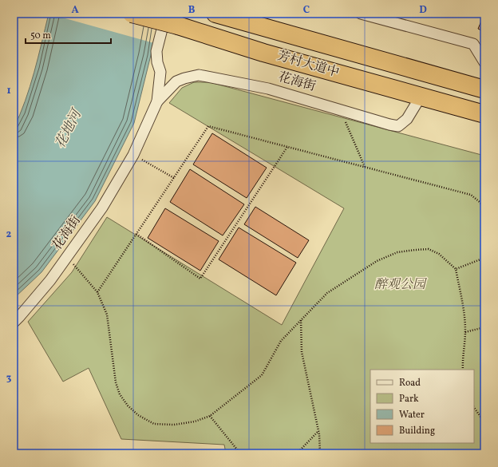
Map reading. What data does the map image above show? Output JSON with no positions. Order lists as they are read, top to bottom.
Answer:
{
  "streets": {
    "highway": ["芳村大道中"],
    "street": ["花海街"]
  },
  "crossings": [
    ["芳村大道中", "花海街"]
  ],
  "water": ["花地河"],
  "parks": ["醉观公园"],
  "legend": [
    "Road",
    "Park",
    "Water",
    "Building"
  ],
  "scale_bar": "50 m",
  "grid": {
    "columns": [
      "A",
      "B",
      "C",
      "D"
    ],
    "rows": ["1", "2", "3"]
  }
}
